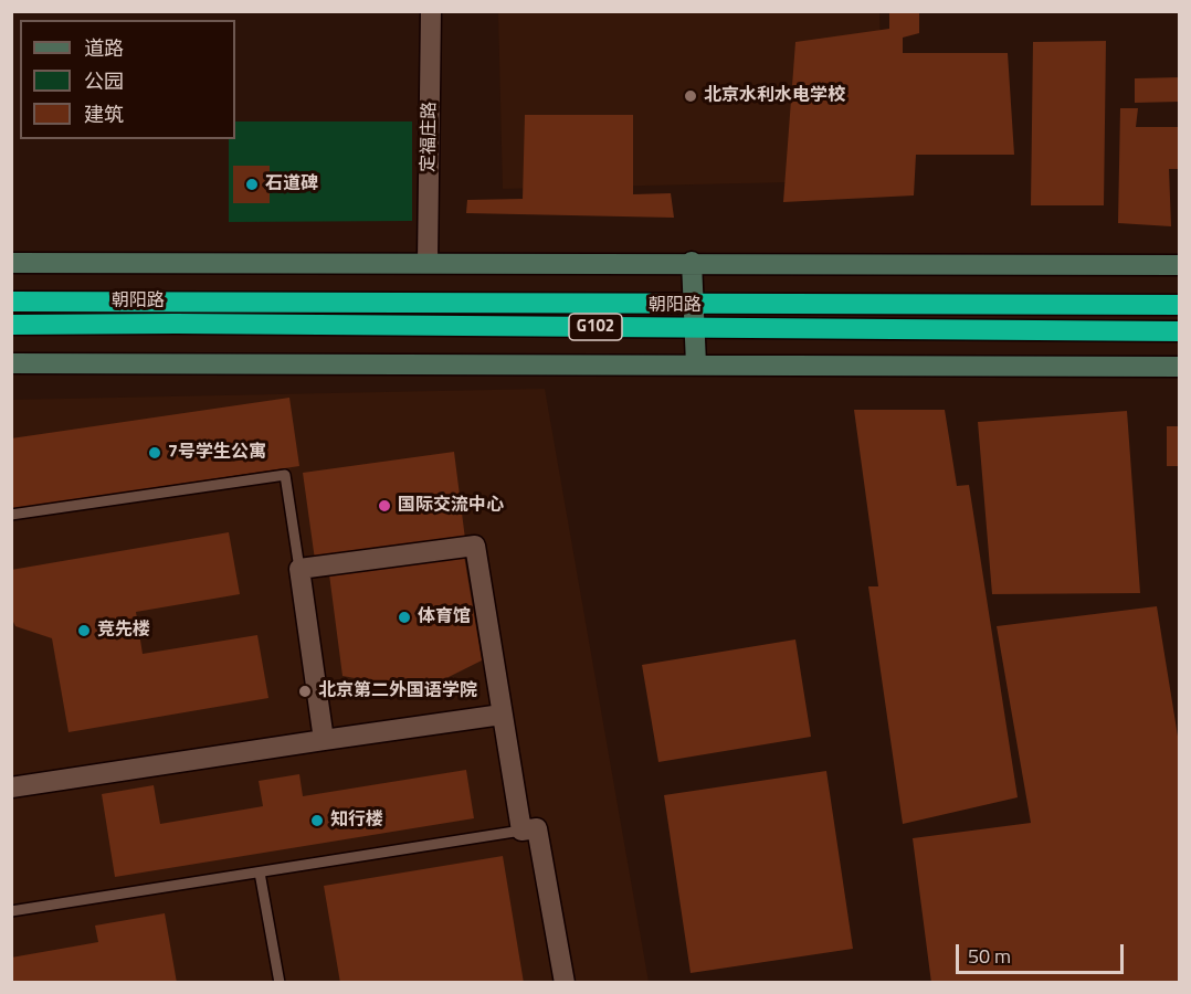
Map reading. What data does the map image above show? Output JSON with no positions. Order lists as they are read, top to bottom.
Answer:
{
  "streets": {
    "highway": ["朝阳路", "G102"],
    "street": ["定福庄路"]
  },
  "places": [
    "北京水利水电学校",
    "石道碑",
    "7号学生公寓",
    "国际交流中心",
    "体育馆",
    "竞先楼",
    "北京第二外国语学院",
    "知行楼"
  ],
  "legend": ["道路", "公园", "建筑"],
  "scale_bar": "50 m"
}
